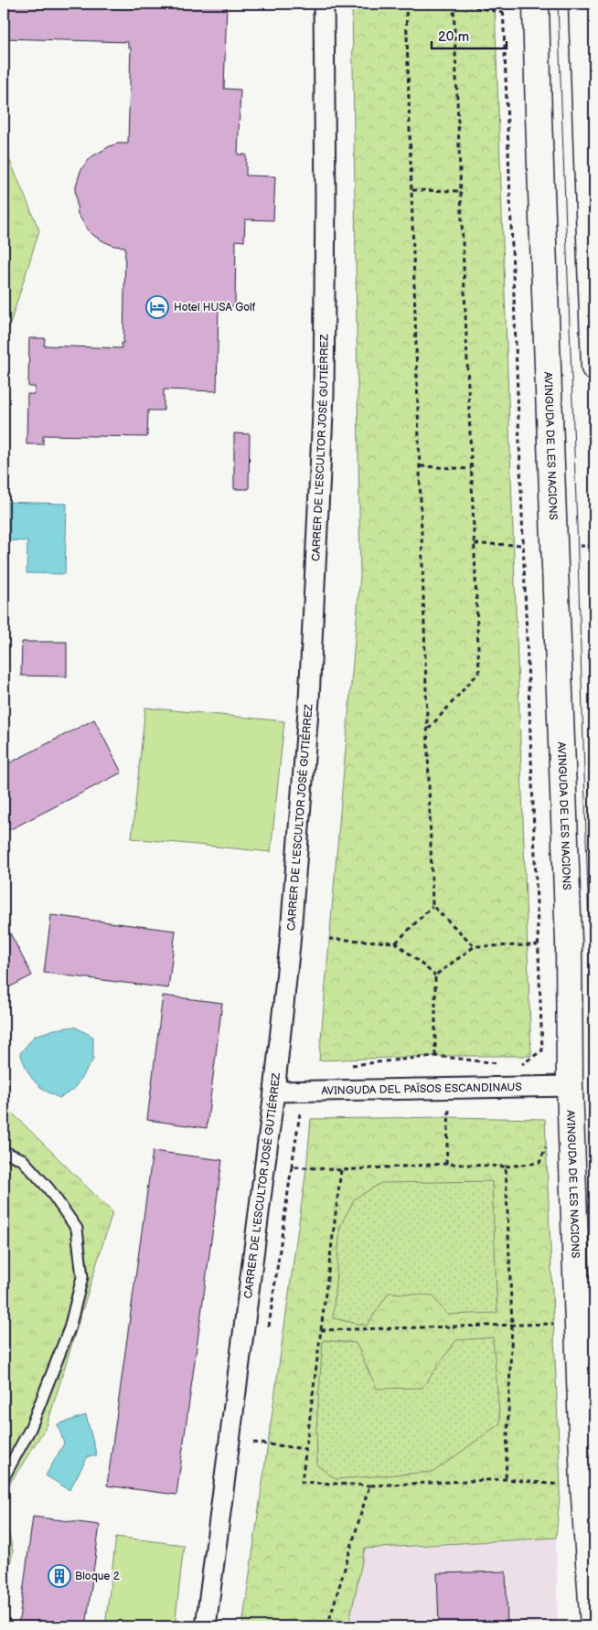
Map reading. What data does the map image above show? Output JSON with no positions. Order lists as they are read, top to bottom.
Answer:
{
  "streets": {
    "main road": ["AVINGUDA DE LES NACIONS"],
    "street": ["CARRER DE L'ESCULTOR JOSÉ GUTIÉRREZ", "AVINGUDA DEL PAÏSOS ESCANDINAUS"]
  },
  "crossings": [
    ["AVINGUDA DE LES NACIONS", "AVINGUDA DEL PAÏSOS ESCANDINAUS"],
    ["CARRER DE L'ESCULTOR JOSÉ GUTIÉRREZ", "AVINGUDA DEL PAÏSOS ESCANDINAUS"]
  ],
  "places": {
    "hotel": ["Hotel HUSA Golf"],
    "building": ["Bloque 2"]
  },
  "scale_bar": "20 m"
}
